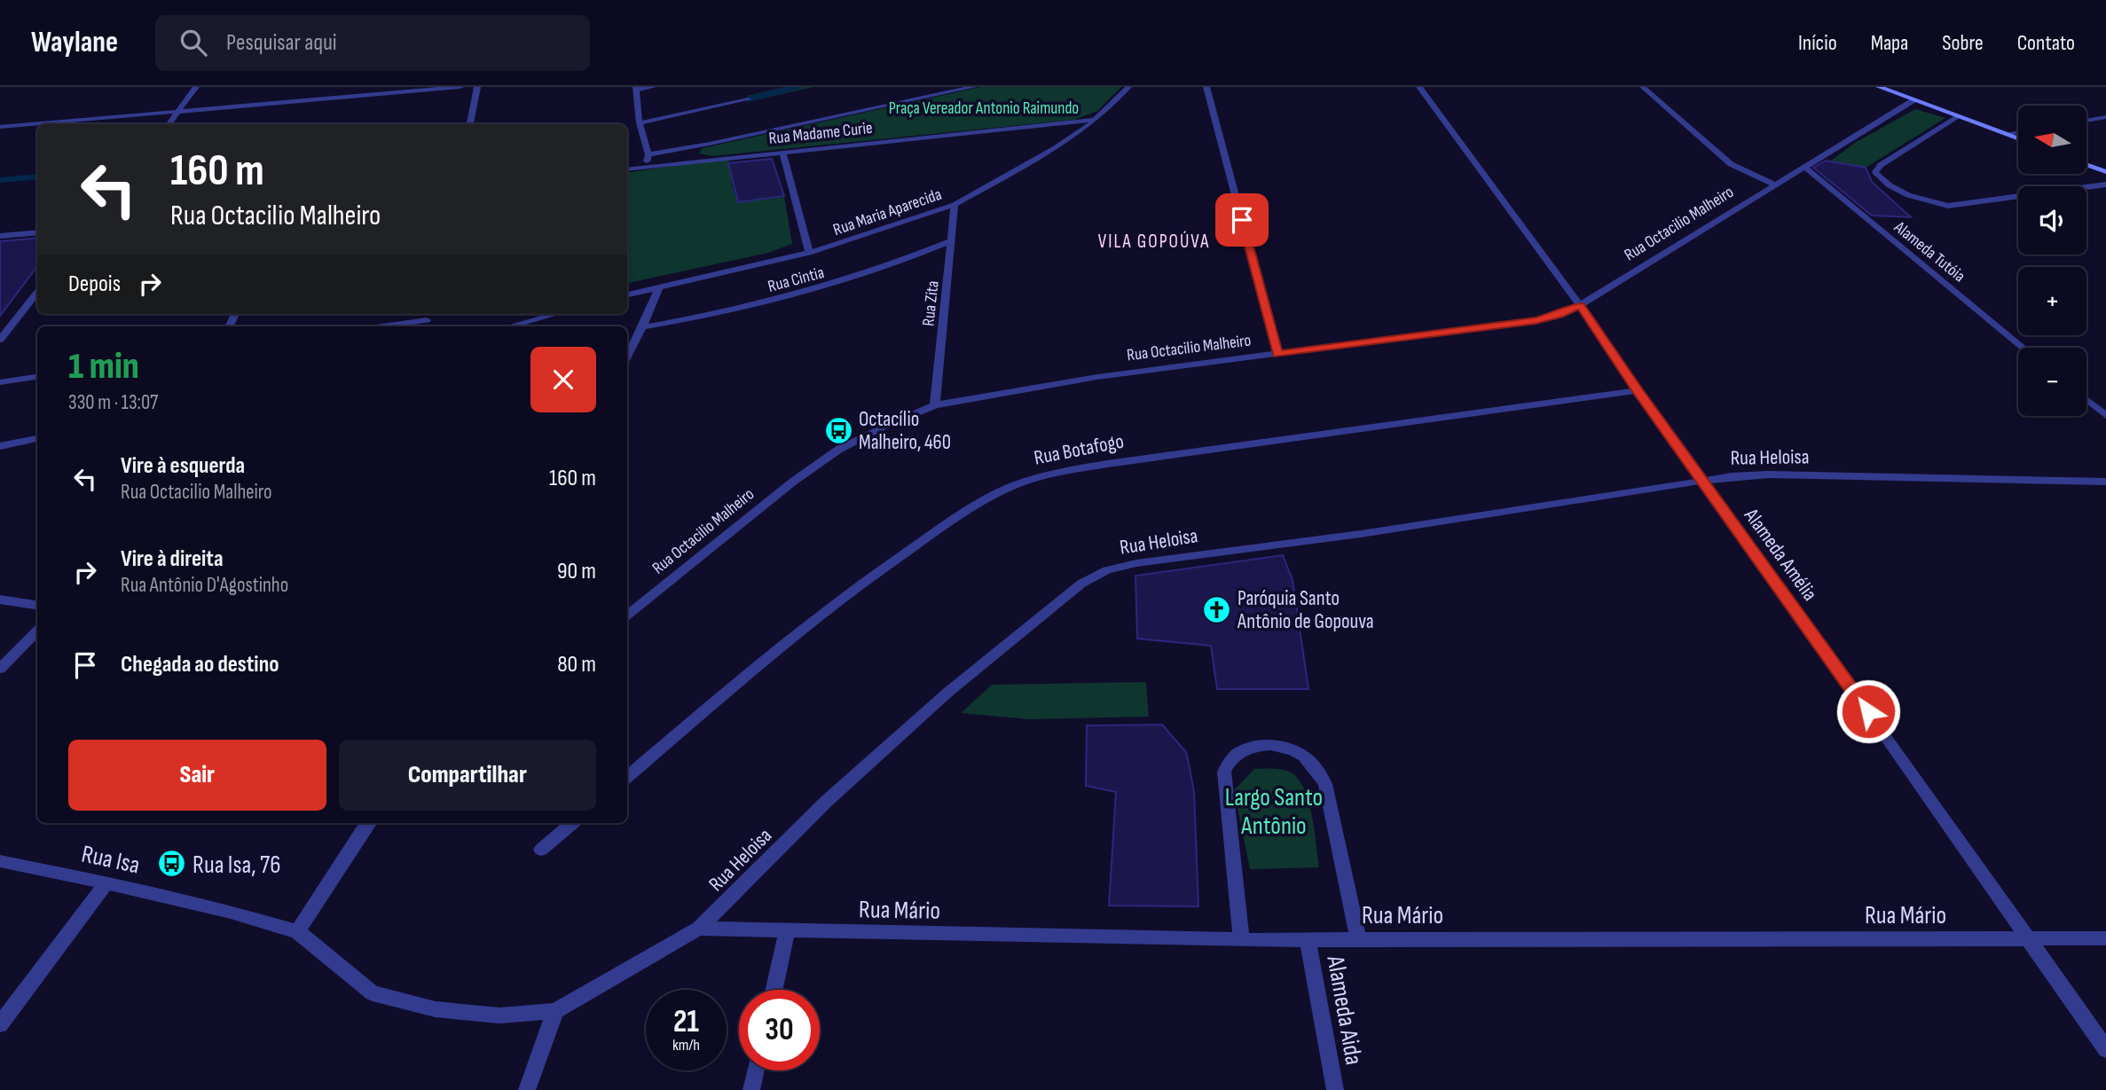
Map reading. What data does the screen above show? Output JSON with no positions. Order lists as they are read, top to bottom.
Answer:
{
  "streets": {
    "street": [
      "Rua Madame Curie",
      "Rua Maria Aparecida",
      "Rua Octacilio Malheiro",
      "Alameda Tutóia",
      "Rua Cintia",
      "Rua Zita",
      "Rua Botafogo",
      "Rua Heloisa",
      "Alameda Amélia",
      "Rua Isa",
      "Rua Mário",
      "Alameda Aida"
    ]
  },
  "crossings": [
    ["Rua Madame Curie", "Rua Maria Aparecida"],
    ["Rua Maria Aparecida", "Rua Zita"],
    ["Rua Octacilio Malheiro", "Alameda Tutóia"],
    ["Rua Octacilio Malheiro", "Rua Zita"],
    ["Rua Octacilio Malheiro", "Alameda Amélia"],
    ["Rua Cintia", "Rua Zita"],
    ["Rua Botafogo", "Alameda Amélia"],
    ["Rua Heloisa", "Alameda Amélia"],
    ["Rua Heloisa", "Rua Isa"],
    ["Rua Heloisa", "Rua Mário"],
    ["Alameda Amélia", "Rua Mário"],
    ["Rua Mário", "Alameda Aida"]
  ],
  "districts": ["VILA GOPOÚVA"],
  "parks": ["Praça Vereador Antonio Raimundo", "Largo Santo Antônio"],
  "places": {
    "bus stop": ["Octacílio Malheiro, 460", "Rua Isa, 76"],
    "church": ["Paróquia Santo Antônio de Gopouva"]
  },
  "north": "left",
  "page": {
    "header": "Waylane",
    "search": "Pesquisar aqui",
    "nav": [
      "Início",
      "Mapa",
      "Sobre",
      "Contato"
    ],
    "map_buttons": ["+", "−"],
    "turn": ["160 m", "Rua Octacilio Malheiro"],
    "then": "Depois",
    "heading": ["1 min", "330 m · 13:07"],
    "list": [
      {
        "name": "Vire à esquerda",
        "note": "Rua Octacilio Malheiro",
        "value": "160 m"
      },
      {
        "name": "Vire à direita",
        "note": "Rua Antônio D'Agostinho",
        "value": "90 m"
      },
      {
        "name": "Chegada ao destino",
        "value": "80 m"
      }
    ],
    "buttons": ["Sair", "Compartilhar"],
    "speed": "21 km/h",
    "limit": "30"
  }
}
